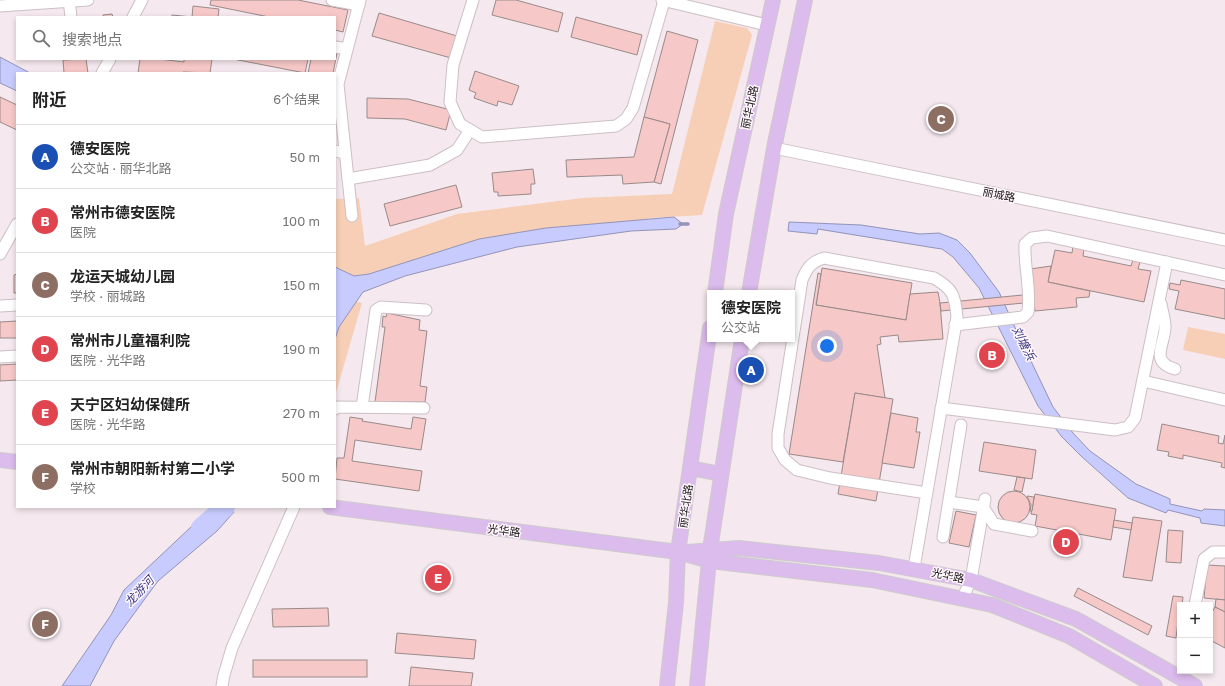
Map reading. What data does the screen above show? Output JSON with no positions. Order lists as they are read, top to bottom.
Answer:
{
  "streets": {
    "main road": ["丽华北路", "光华路"],
    "street": ["丽城路"]
  },
  "crossings": [
    ["丽华北路", "光华路"]
  ],
  "water": ["刘塘浜", "龙游河"],
  "page": {
    "search": "搜索地点",
    "heading": ["附近", "6个结果"],
    "pins": [
      "C",
      "B",
      "A",
      "D",
      "E",
      "F"
    ],
    "list": [
      {
        "mark": "A",
        "name": "德安医院",
        "note": "公交站 · 丽华北路",
        "value": "50 m"
      },
      {
        "mark": "B",
        "name": "常州市德安医院",
        "note": "医院",
        "value": "100 m"
      },
      {
        "mark": "C",
        "name": "龙运天城幼儿园",
        "note": "学校 · 丽城路",
        "value": "150 m"
      },
      {
        "mark": "D",
        "name": "常州市儿童福利院",
        "note": "医院 · 光华路",
        "value": "190 m"
      },
      {
        "mark": "E",
        "name": "天宁区妇幼保健所",
        "note": "医院 · 光华路",
        "value": "270 m"
      },
      {
        "mark": "F",
        "name": "常州市朝阳新村第二小学",
        "note": "学校",
        "value": "500 m"
      }
    ],
    "popup": ["德安医院", "公交站"],
    "map_buttons": ["+", "−"]
  }
}
